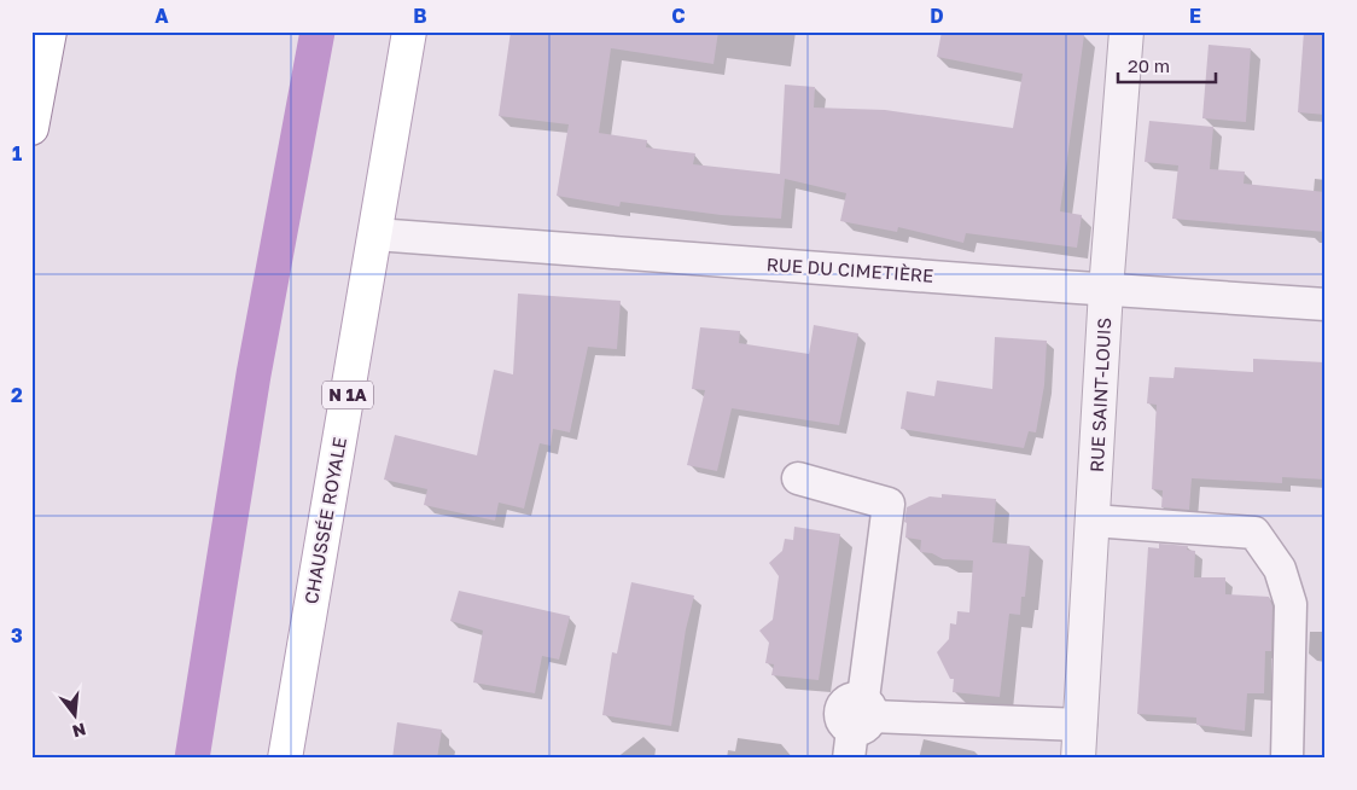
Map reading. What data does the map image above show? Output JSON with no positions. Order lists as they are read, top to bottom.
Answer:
{
  "streets": {
    "main road": ["N 1A", "CHAUSSÉE ROYALE"],
    "street": ["RUE DU CIMETIÈRE", "RUE SAINT-LOUIS"]
  },
  "crossings": [
    ["RUE DU CIMETIÈRE", "RUE SAINT-LOUIS"],
    ["RUE DU CIMETIÈRE", "CHAUSSÉE ROYALE"]
  ],
  "scale_bar": "20 m",
  "north": "bottom",
  "grid": {
    "columns": [
      "A",
      "B",
      "C",
      "D",
      "E"
    ],
    "rows": ["1", "2", "3"]
  }
}
